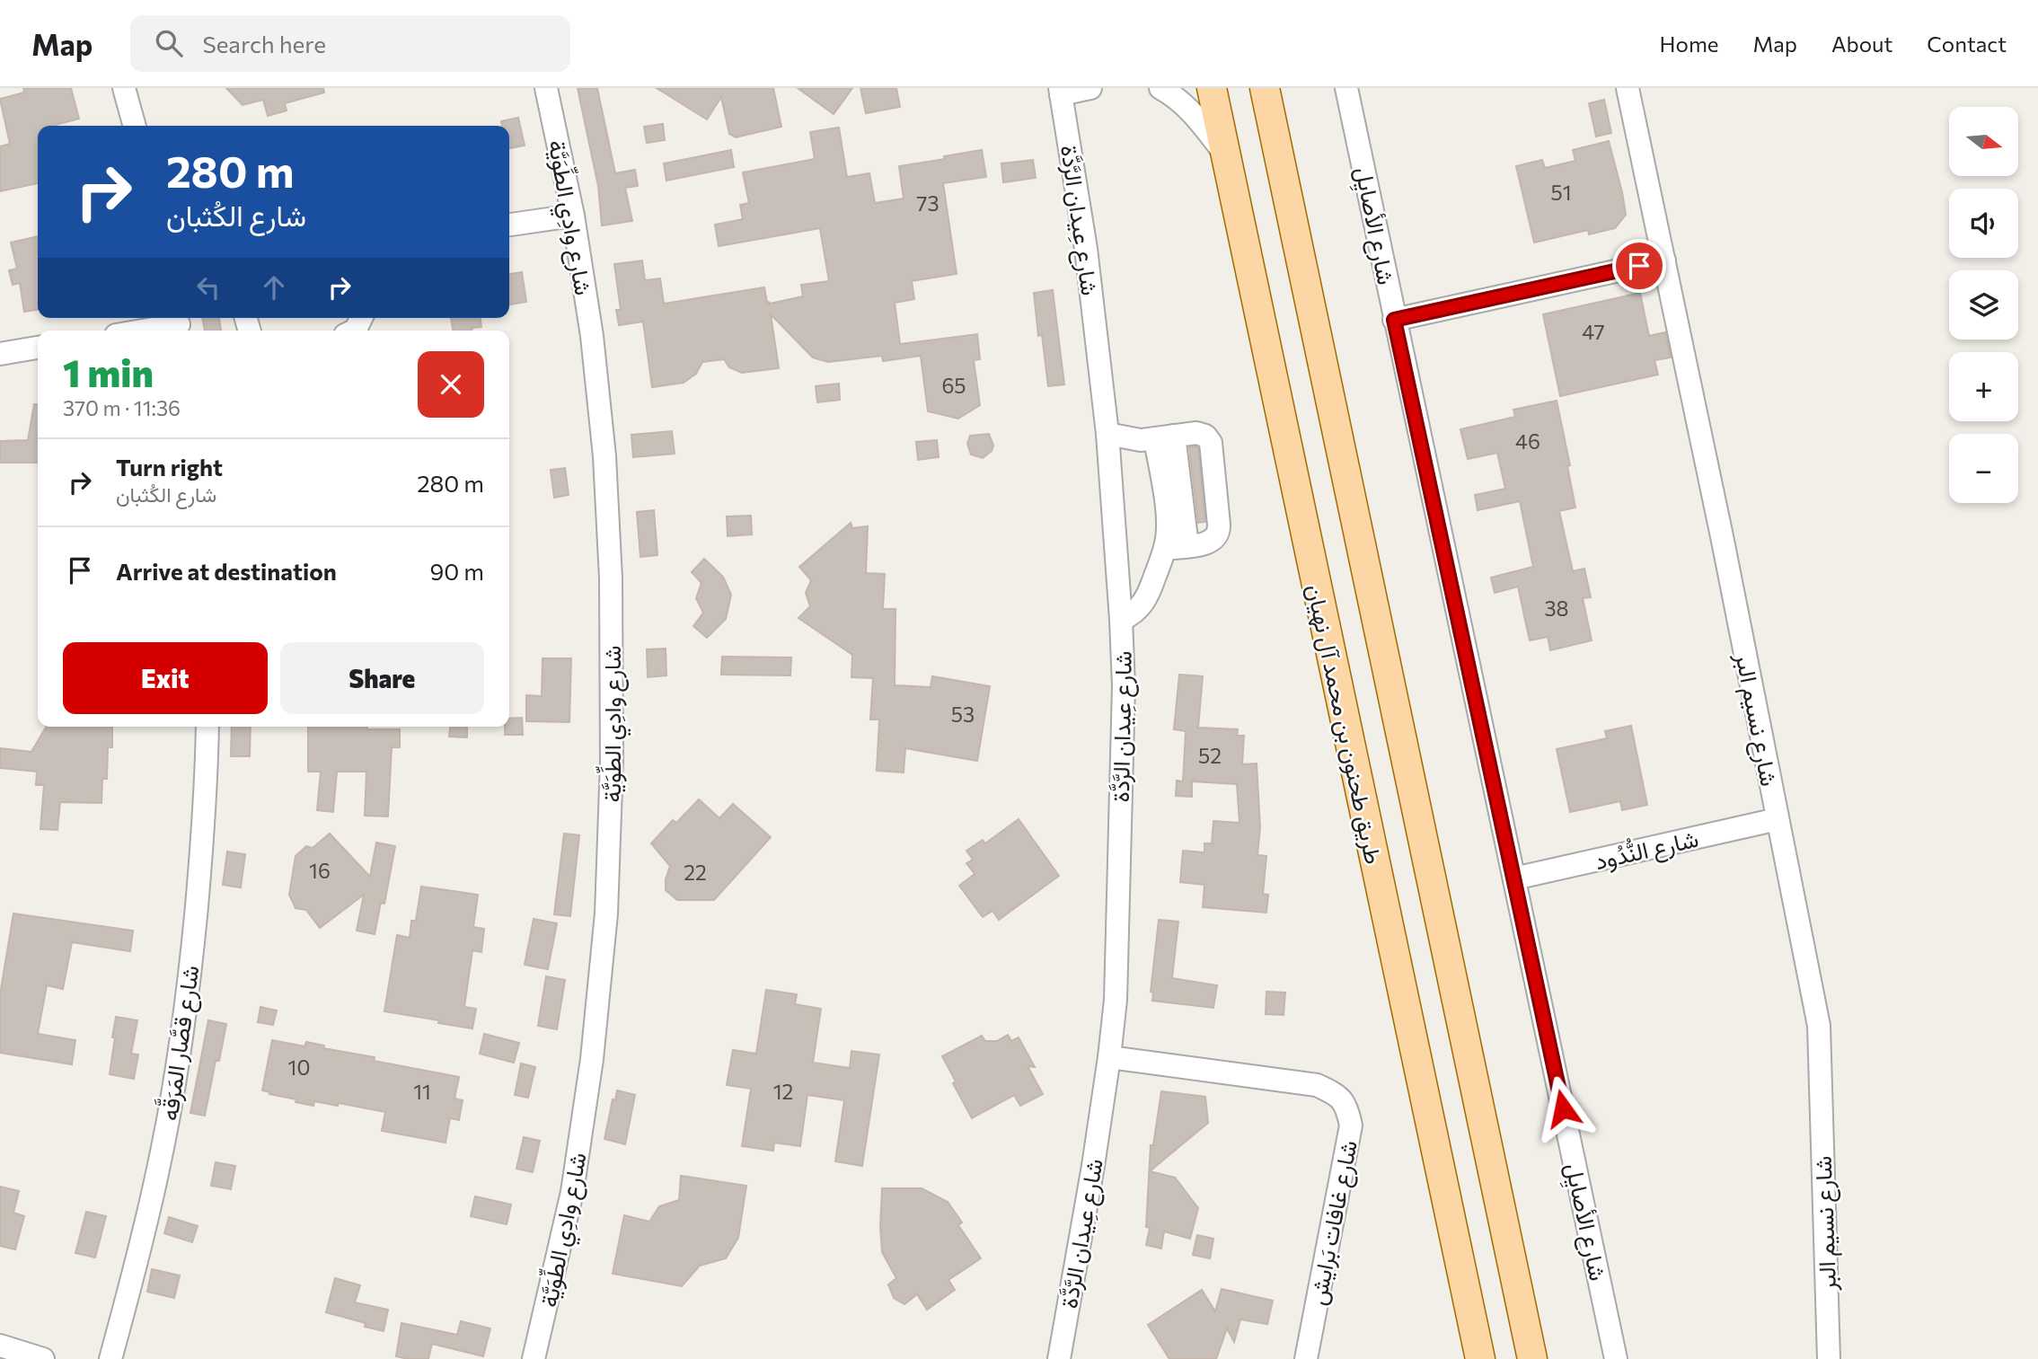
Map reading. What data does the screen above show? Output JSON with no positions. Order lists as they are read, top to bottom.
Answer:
{
  "streets": {
    "main road": ["طريق طحنون بن محمد آل نهيان"],
    "street": [
      "شارع وادِي الطِّوَيَّة",
      "شارع عِيدان الرَّدَّة",
      "شارع الأصايِل",
      "شارع نسيم البر",
      "شارع النُّدُود",
      "شارع قصَّار المَرَقَّه",
      "شارع غافات بَرايش"
    ]
  },
  "crossings": [
    ["شارع عِيدان الرَّدَّة", "شارع غافات بَرايش"],
    ["شارع الأصايِل", "شارع النُّدُود"],
    ["شارع نسيم البر", "شارع النُّدُود"]
  ],
  "house_numbers": [
    "51",
    "73",
    "47",
    "65",
    "46",
    "38",
    "53",
    "52",
    "16",
    "22",
    "10",
    "11",
    "12"
  ],
  "north": "right",
  "page": {
    "header": "Map",
    "search": "Search here",
    "nav": [
      "Home",
      "Map",
      "About",
      "Contact"
    ],
    "map_buttons": ["+", "−"],
    "turn": ["280 m", "شارع الكُثبان"],
    "heading": ["1 min", "370 m · 11:36"],
    "list": [
      {
        "name": "Turn right",
        "note": "شارع الكُثبان",
        "value": "280 m"
      },
      {
        "name": "Arrive at destination",
        "value": "90 m"
      }
    ],
    "buttons": ["Exit", "Share"]
  }
}
